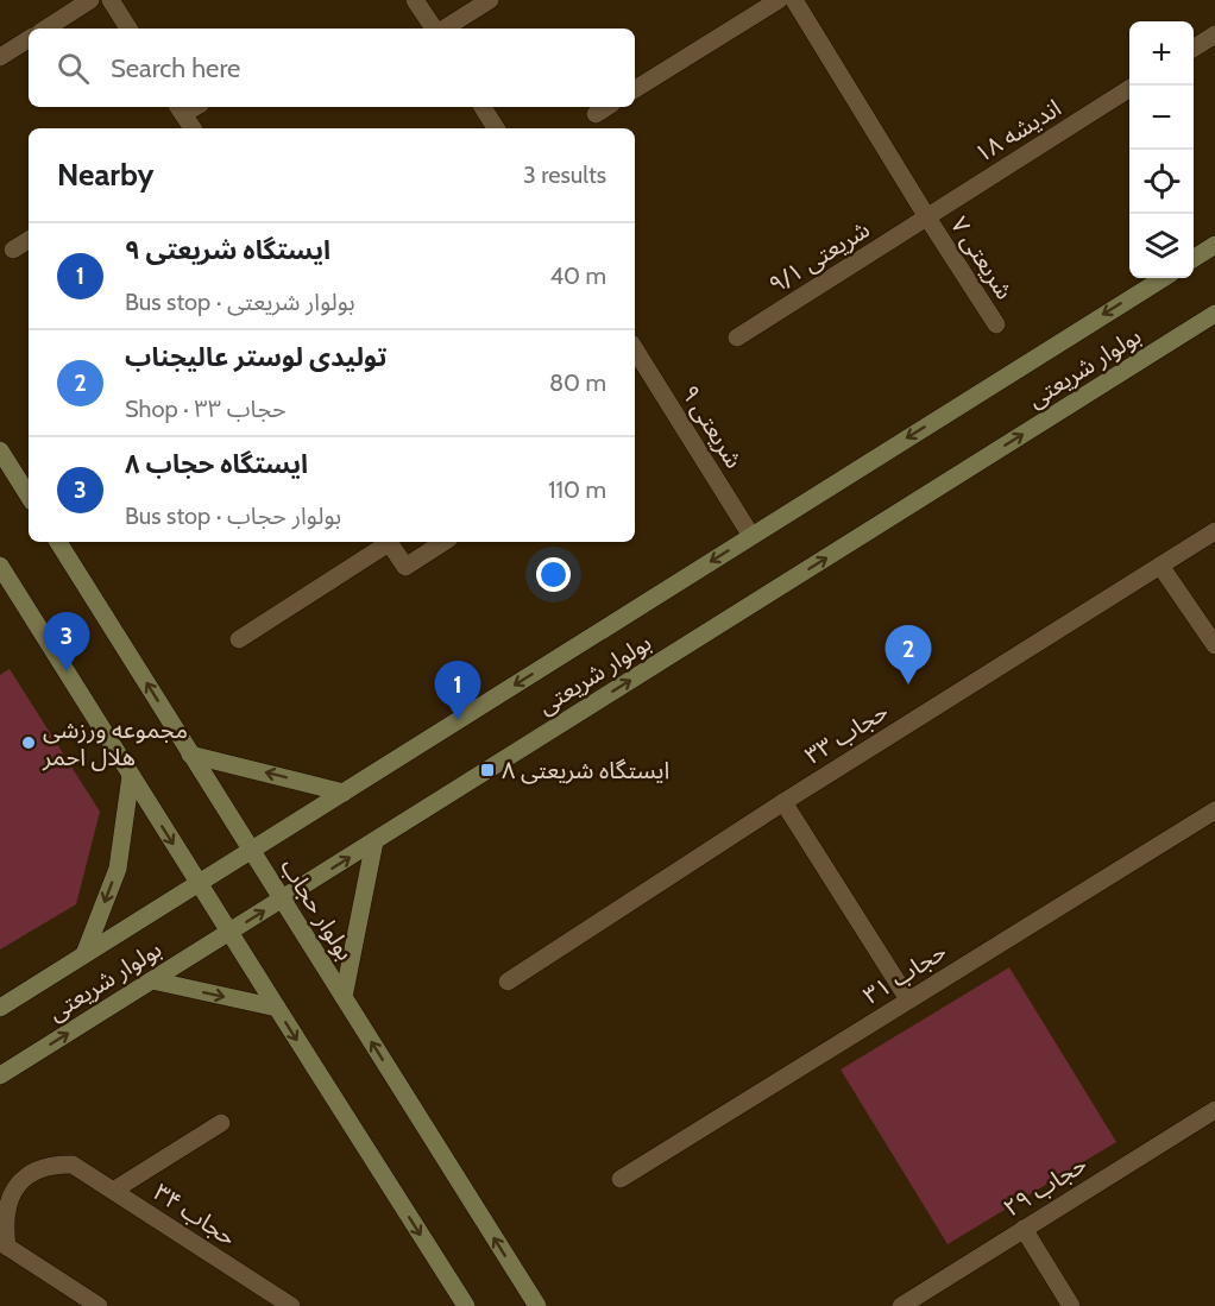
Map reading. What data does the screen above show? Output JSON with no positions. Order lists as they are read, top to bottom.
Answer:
{
  "streets": {
    "main road": ["بولوار شریعتی", "بولوار حجاب"],
    "street": [
      "اندیشه ۱۸",
      "شریعتی ۹/۱",
      "شریعتی ۷",
      "شریعتی ۹",
      "حجاب ۳۳",
      "حجاب ۳۱",
      "حجاب ۲۹",
      "حجاب ۳۴"
    ]
  },
  "crossings": [
    ["اندیشه ۱۸", "شریعتی ۹/۱"],
    ["اندیشه ۱۸", "شریعتی ۷"],
    ["شریعتی ۹/۱", "شریعتی ۷"],
    ["بولوار شریعتی", "شریعتی ۹"],
    ["بولوار شریعتی", "بولوار حجاب"]
  ],
  "places": {
    "other": ["مجموعه ورزشی هلال احمر"],
    "transit": ["ایستگاه شریعتی ۸"]
  },
  "page": {
    "map_buttons": ["+", "−"],
    "search": "Search here",
    "heading": ["Nearby", "3 results"],
    "list": [
      {
        "mark": "1",
        "name": "ایستگاه شریعتی ۹",
        "note": "Bus stop · بولوار شریعتی",
        "value": "40 m"
      },
      {
        "mark": "2",
        "name": "تولیدی لوستر عالیجناب",
        "note": "Shop · حجاب ۳۳",
        "value": "80 m"
      },
      {
        "mark": "3",
        "name": "ایستگاه حجاب ۸",
        "note": "Bus stop · بولوار حجاب",
        "value": "110 m"
      }
    ],
    "pins": ["3", "2", "1"]
  }
}
